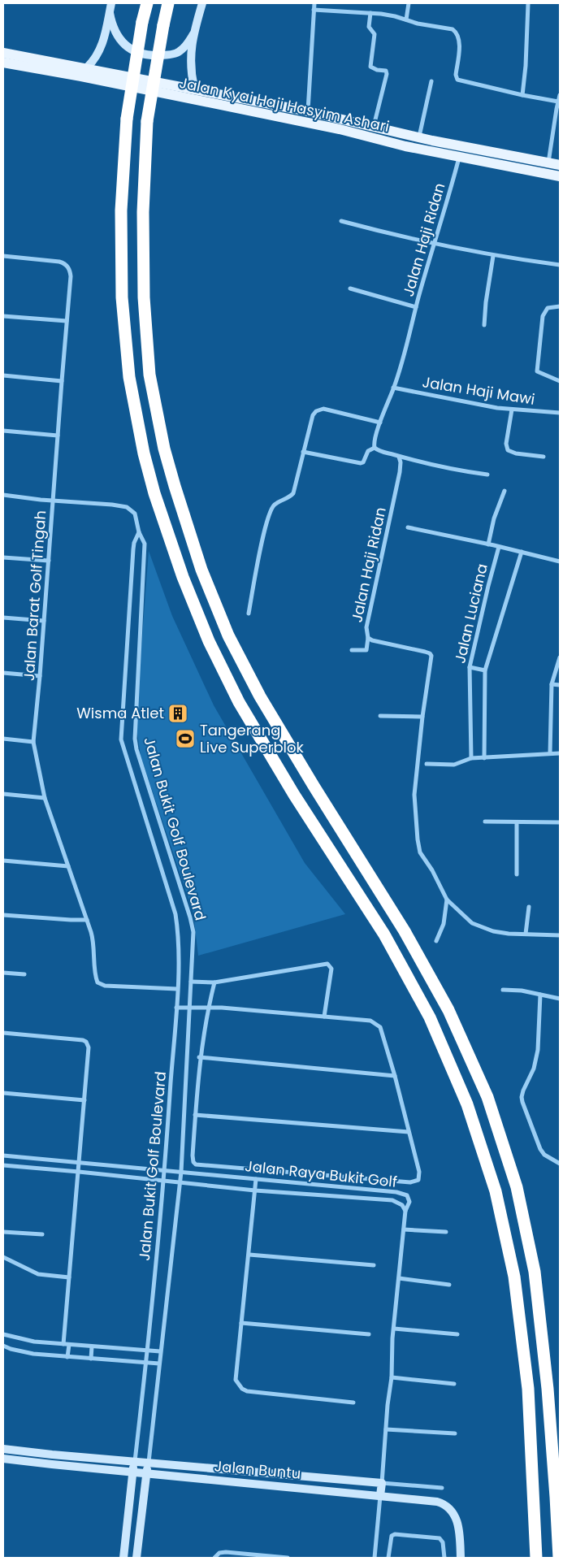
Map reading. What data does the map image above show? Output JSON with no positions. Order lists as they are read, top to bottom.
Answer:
{
  "streets": {
    "main road": ["Jalan Kyai Haji Hasyim Ashari"],
    "street": [
      "Jalan Haji Ridan",
      "Jalan Haji Mawi",
      "Jalan Barat Golf Tingah",
      "Jalan Luciana",
      "Jalan Bukit Golf Boulevard",
      "Jalan Raya Bukit Golf",
      "Jalan Buntu"
    ]
  },
  "crossings": [
    ["Jalan Kyai Haji Hasyim Ashari", "Jalan Haji Ridan"],
    ["Jalan Haji Ridan", "Jalan Haji Mawi"],
    ["Jalan Barat Golf Tingah", "Jalan Bukit Golf Boulevard"],
    ["Jalan Bukit Golf Boulevard", "Jalan Raya Bukit Golf"],
    ["Jalan Bukit Golf Boulevard", "Jalan Buntu"]
  ],
  "places": {
    "building": ["Wisma Atlet"],
    "sports": ["Tangerang Live Superblok"]
  }
}
